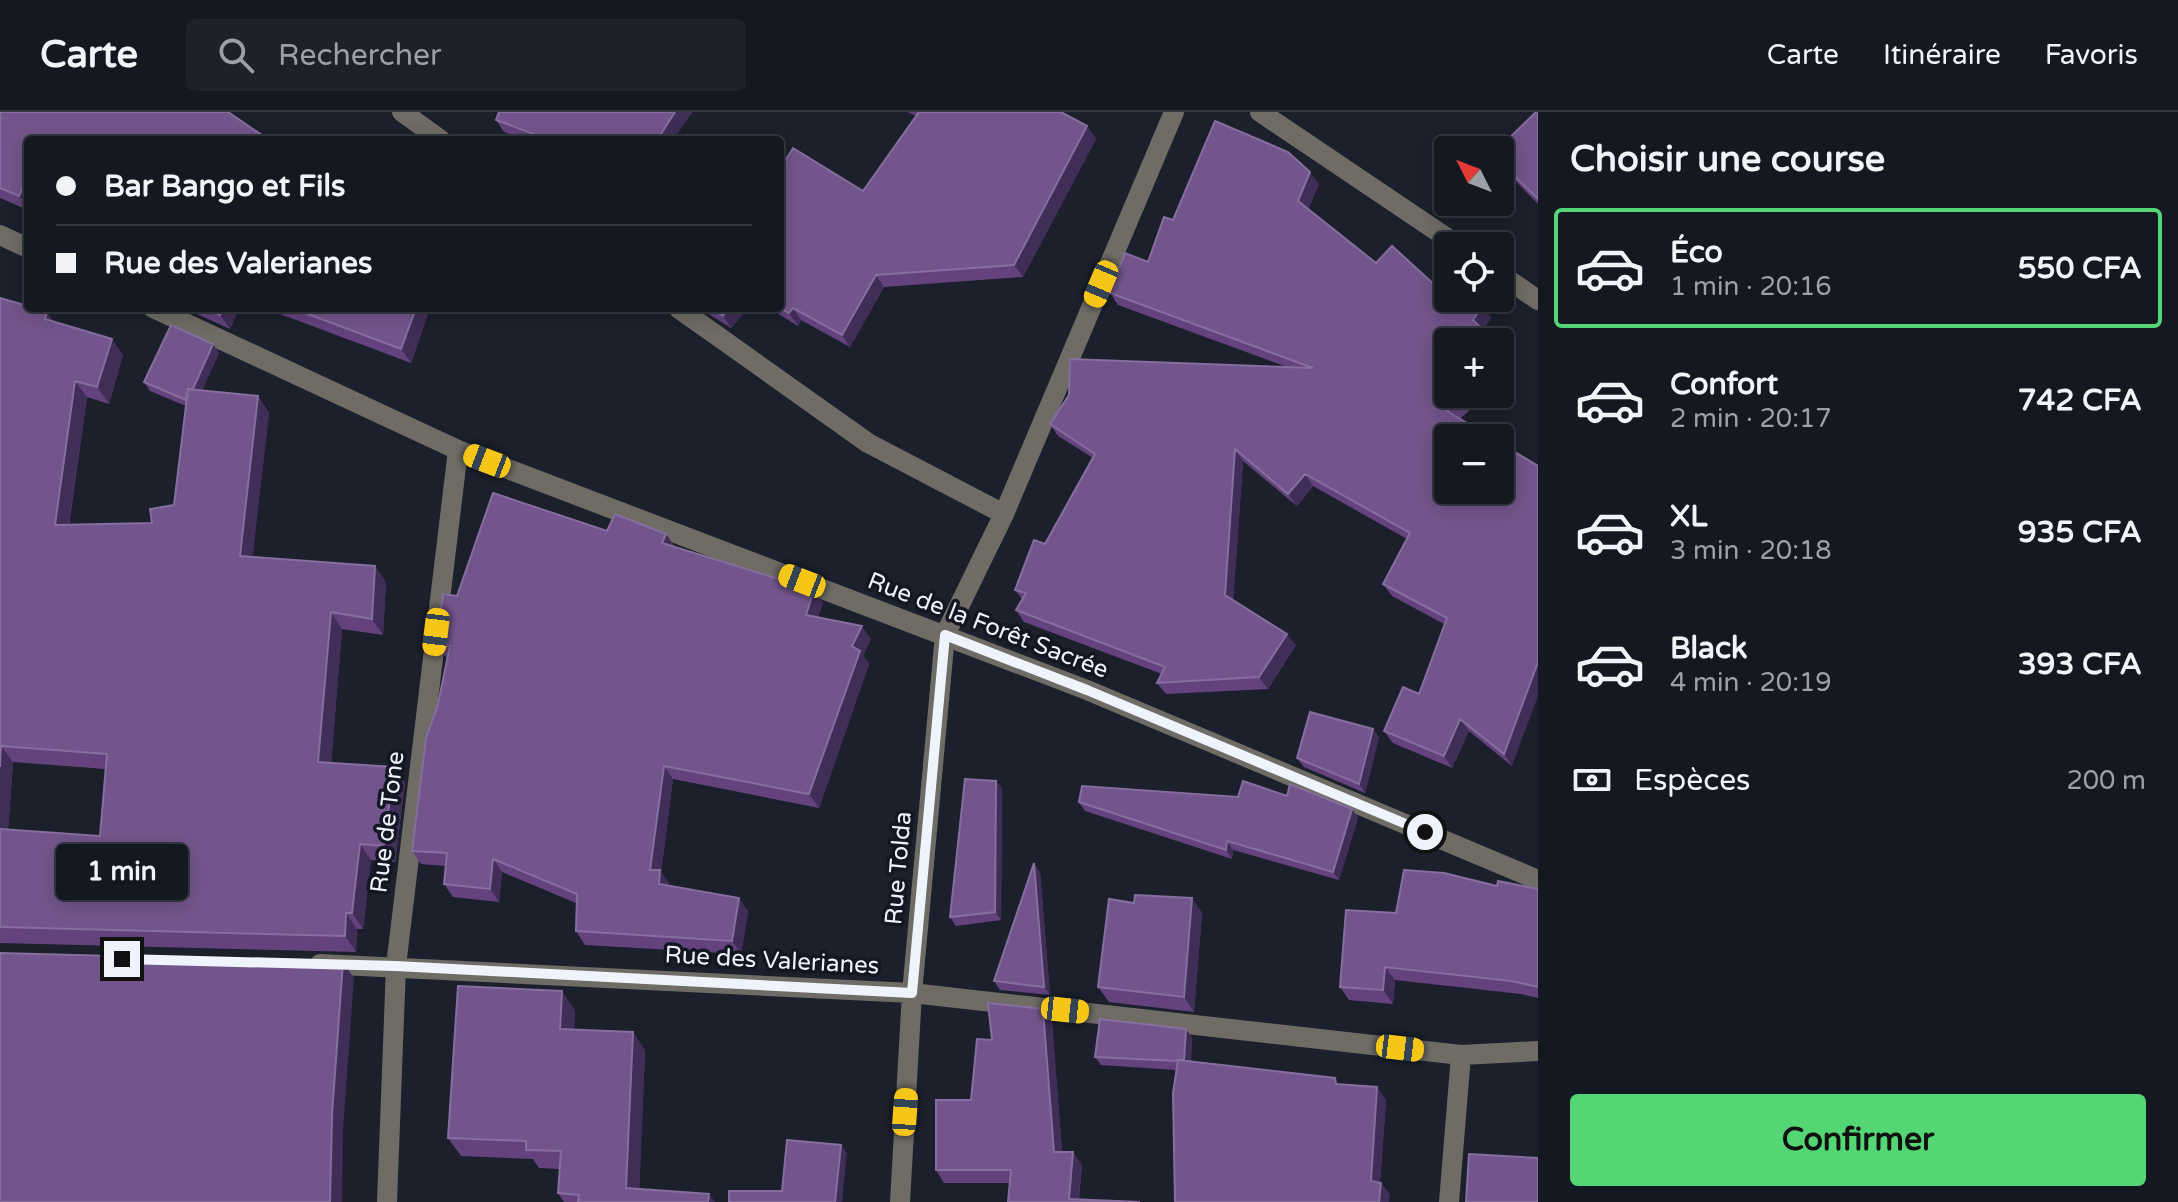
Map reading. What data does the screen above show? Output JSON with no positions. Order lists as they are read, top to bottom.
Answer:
{
  "streets": {
    "street": [
      "Rue de la Forêt Sacrée",
      "Rue de Tone",
      "Rue Tolda",
      "Rue des Valerianes"
    ]
  },
  "crossings": [
    ["Rue de la Forêt Sacrée", "Rue de Tone"],
    ["Rue de la Forêt Sacrée", "Rue Tolda"],
    ["Rue de Tone", "Rue des Valerianes"],
    ["Rue Tolda", "Rue des Valerianes"]
  ],
  "north": "top left",
  "page": {
    "header": "Carte",
    "search": "Rechercher",
    "nav": ["Carte", "Itinéraire", "Favoris"],
    "heading": "Choisir une course",
    "map_buttons": ["+", "−"],
    "banner": ["Bar Bango et Fils", "Rue des Valerianes"],
    "list": [
      {
        "name": "Éco",
        "note": "1 min · 20:16",
        "value": "550 CFA"
      },
      {
        "name": "Confort",
        "note": "2 min · 20:17",
        "value": "742 CFA"
      },
      {
        "name": "XL",
        "note": "3 min · 20:18",
        "value": "935 CFA"
      },
      {
        "name": "Black",
        "note": "4 min · 20:19",
        "value": "393 CFA"
      }
    ],
    "pay": ["Espèces", "200 m"],
    "bubble": "1 min",
    "buttons": "Confirmer"
  }
}
